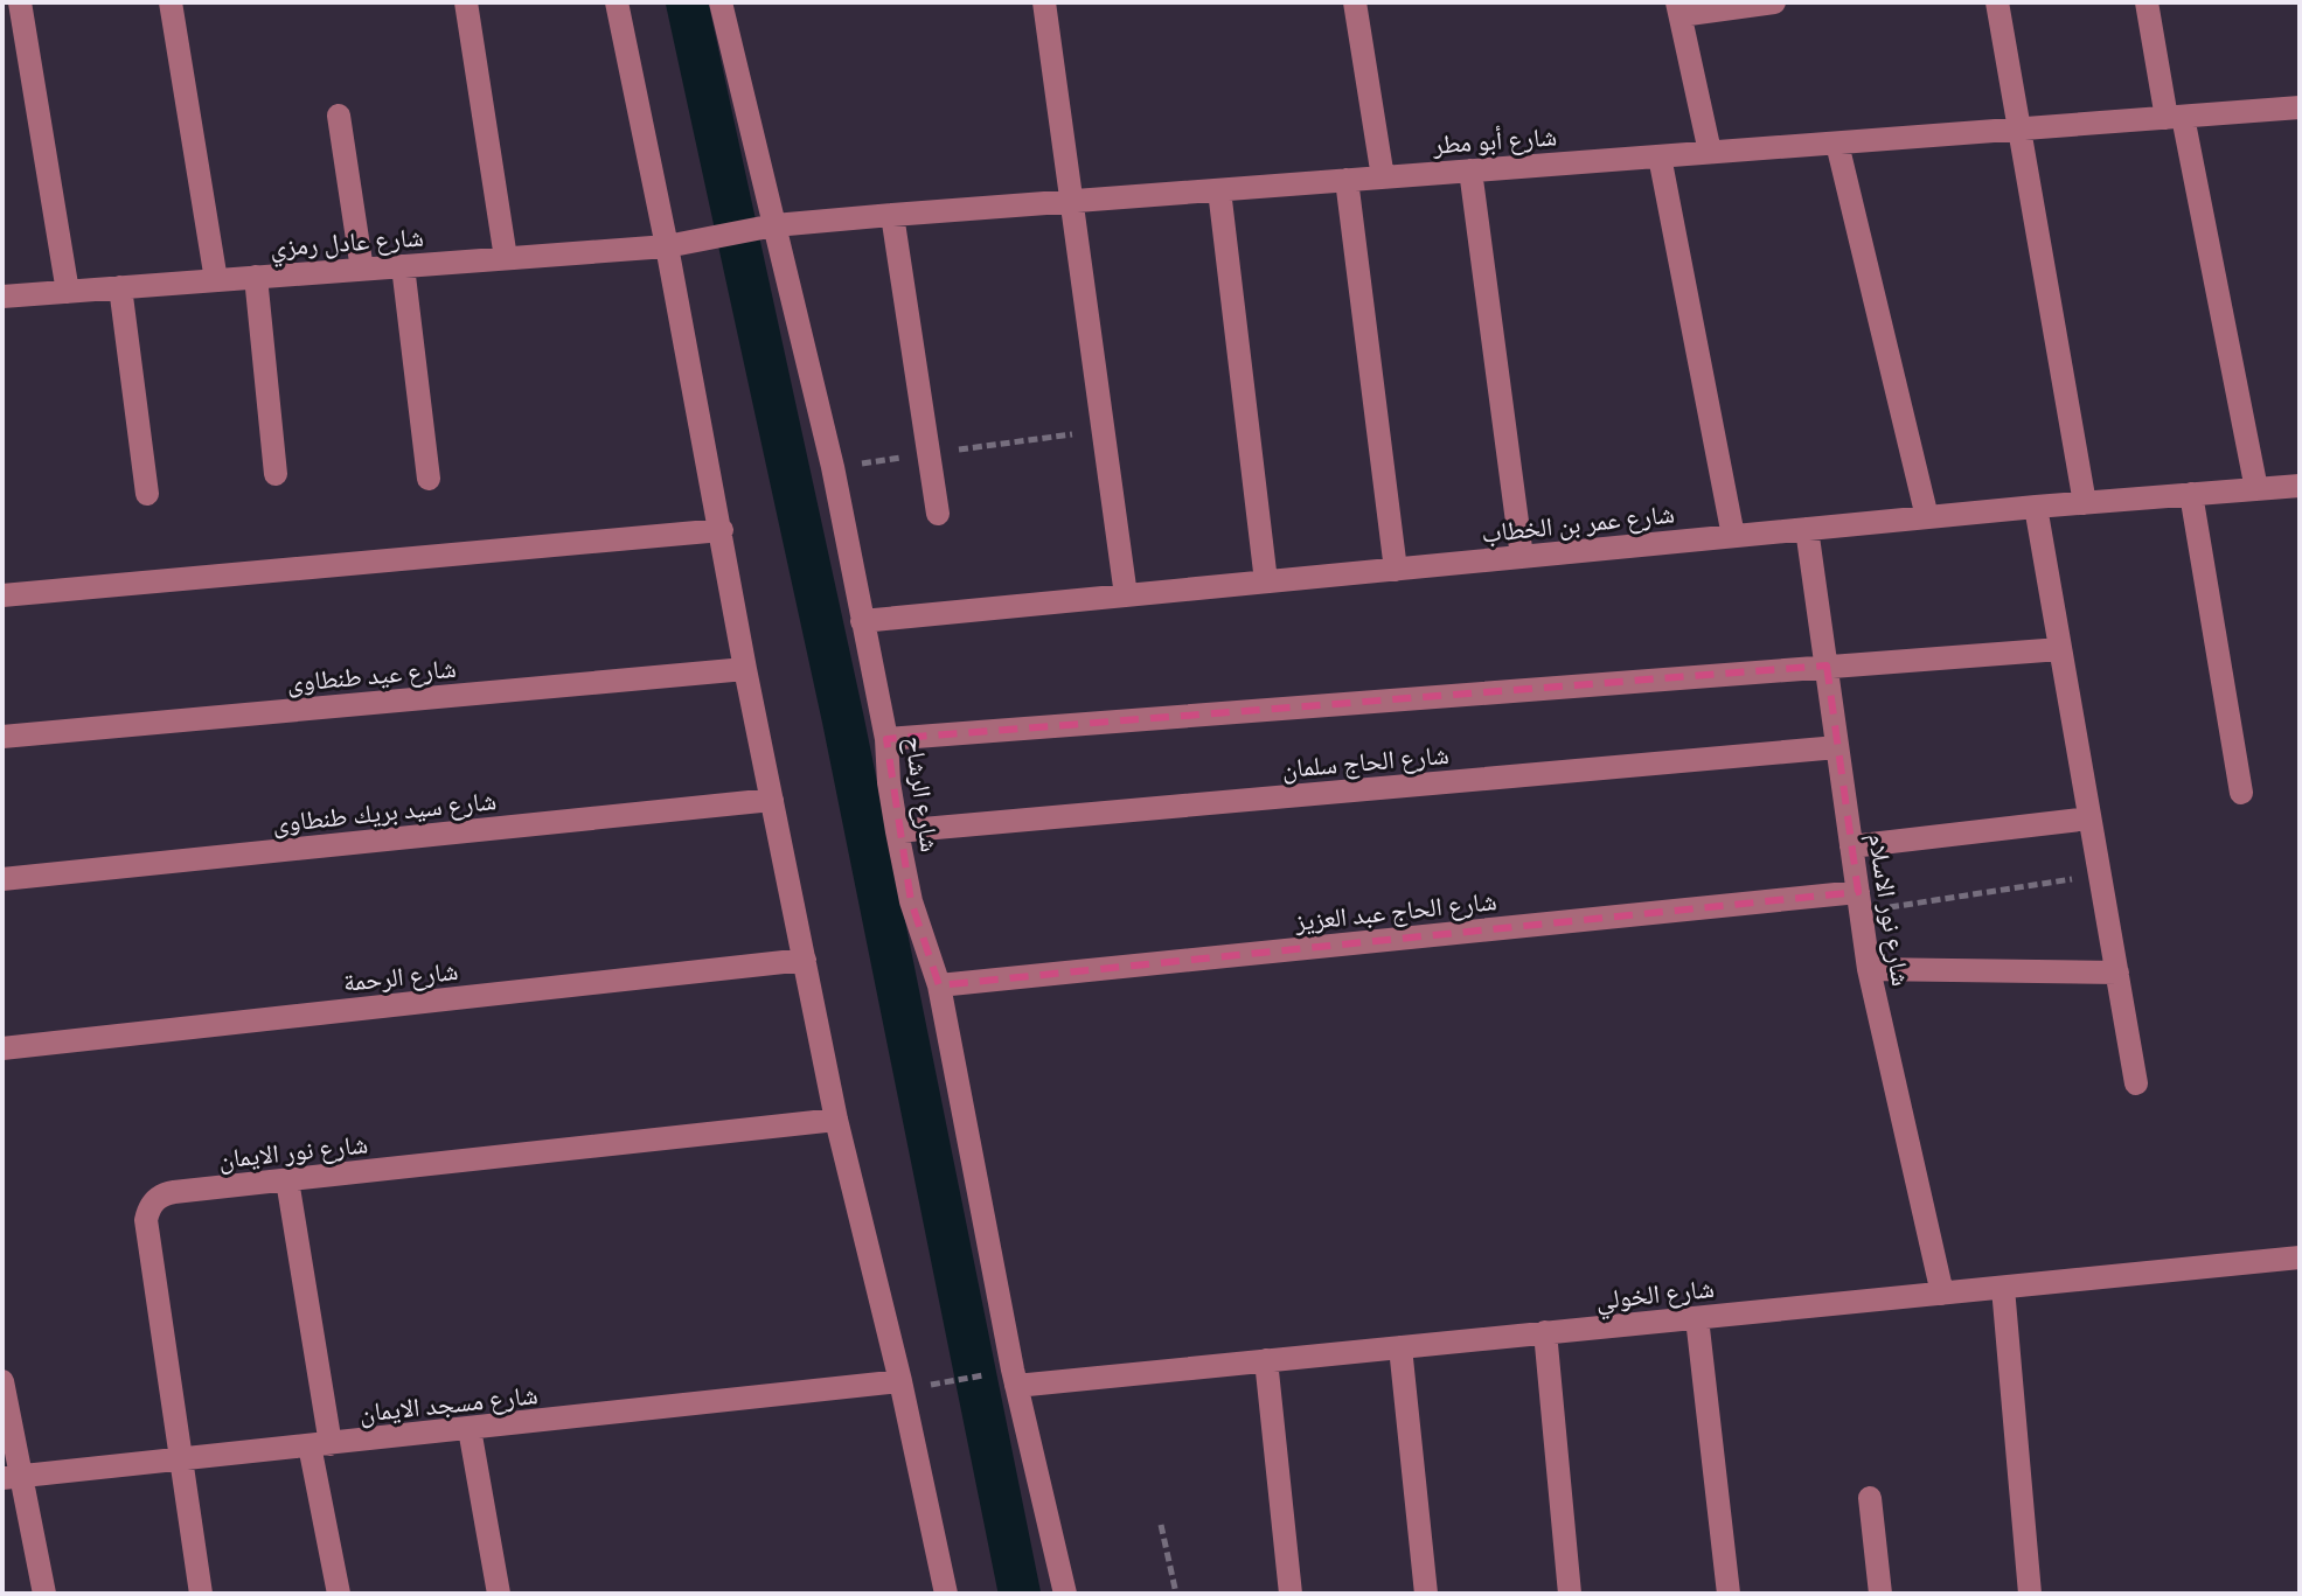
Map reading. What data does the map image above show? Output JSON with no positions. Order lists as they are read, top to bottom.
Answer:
{
  "streets": {
    "street": [
      "شارع أبو مطر",
      "شارع عادل رمزي",
      "شارع عمر بن الخطاب",
      "شارع عيد طنطاوى",
      "شارع الحاج سلمان",
      "شارع الرشاح",
      "شارع سيد بريك طنطاوى",
      "شارع نور الاسلام",
      "شارع الحاج عبد العزيز",
      "شارع الرحمة",
      "شارع نور الايمان",
      "شارع الخولي",
      "شارع مسجد الايمان"
    ]
  },
  "crossings": [
    ["شارع أبو مطر", "شارع عادل رمزي"],
    ["شارع أبو مطر", "شارع الرشاح"],
    ["شارع عمر بن الخطاب", "شارع الرشاح"],
    ["شارع عمر بن الخطاب", "شارع نور الاسلام"],
    ["شارع الحاج سلمان", "شارع الرشاح"],
    ["شارع الحاج سلمان", "شارع نور الاسلام"],
    ["شارع الرشاح", "شارع الحاج عبد العزيز"],
    ["شارع الرشاح", "شارع الخولي"],
    ["شارع نور الاسلام", "شارع الحاج عبد العزيز"],
    ["شارع نور الاسلام", "شارع الخولي"],
    ["شارع نور الايمان", "شارع مسجد الايمان"]
  ]
}
